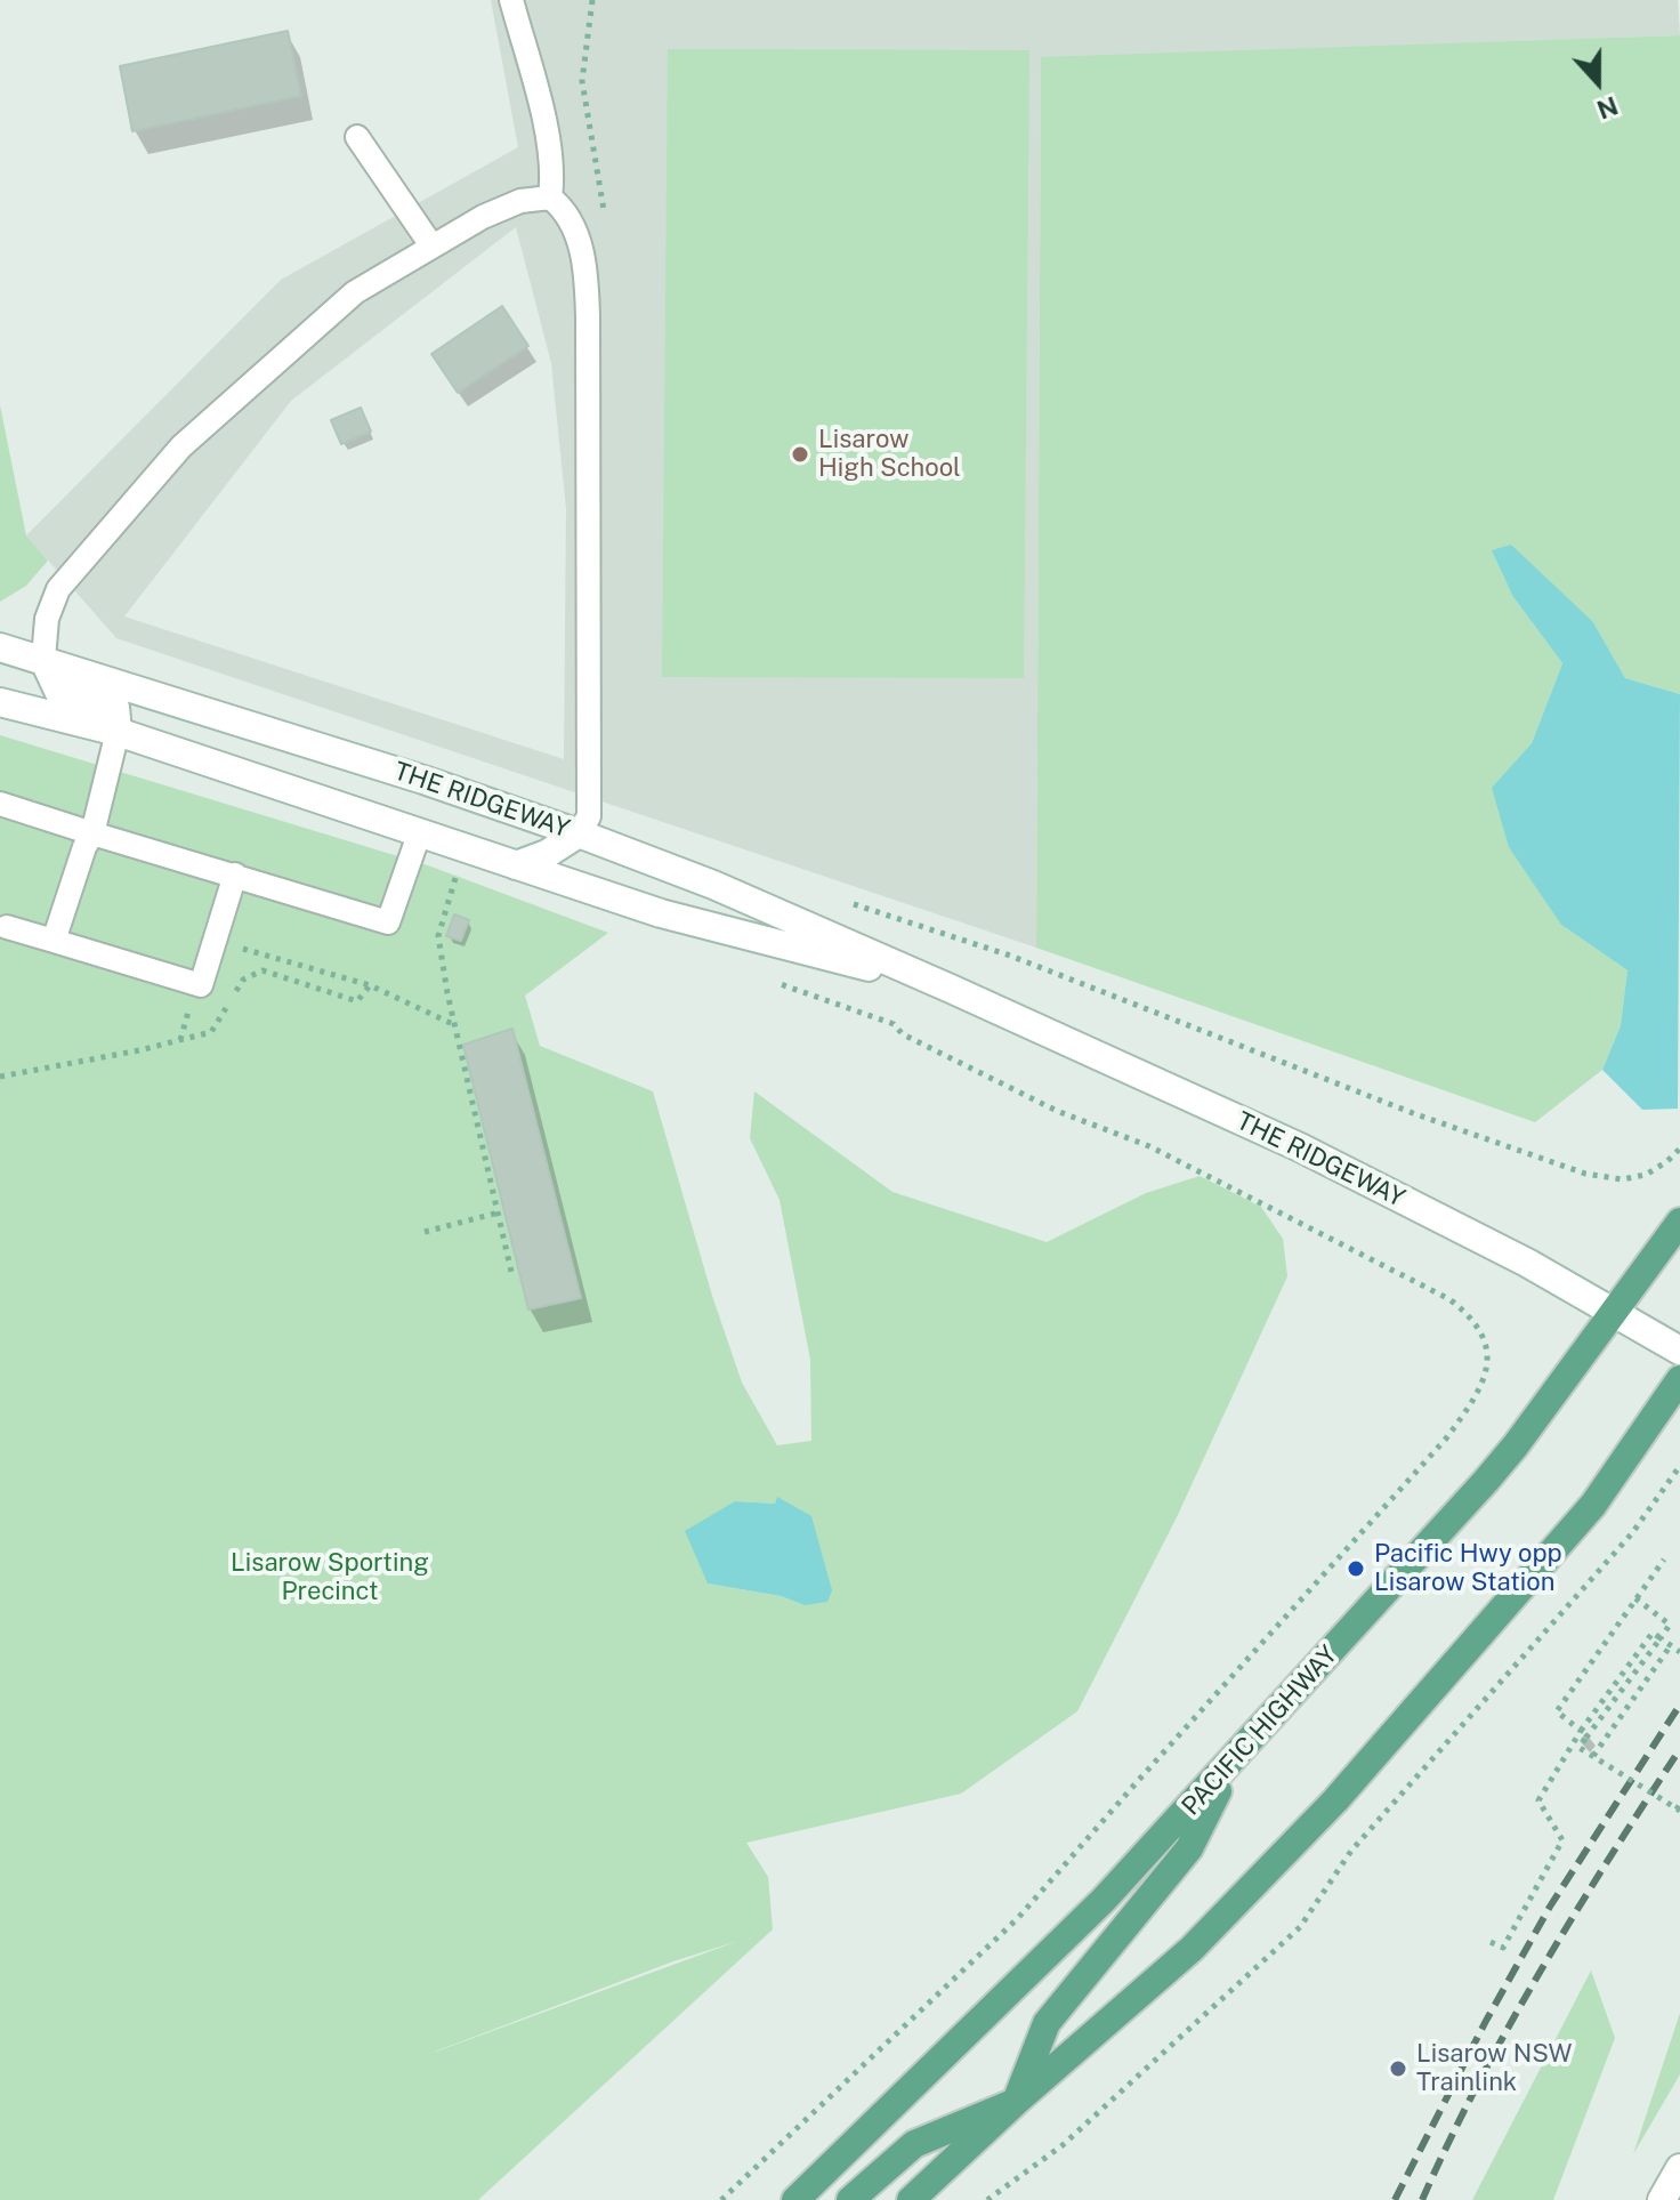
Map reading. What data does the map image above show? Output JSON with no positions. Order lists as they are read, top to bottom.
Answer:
{
  "streets": {
    "main road": ["PACIFIC HIGHWAY"],
    "street": ["THE RIDGEWAY"]
  },
  "crossings": [
    ["THE RIDGEWAY", "PACIFIC HIGHWAY"]
  ],
  "parks": ["Lisarow Sporting Precinct"],
  "places": ["Lisarow High School", "Pacific Hwy opp Lisarow Station", "Lisarow NSW Trainlink"],
  "north": "bottom"
}
